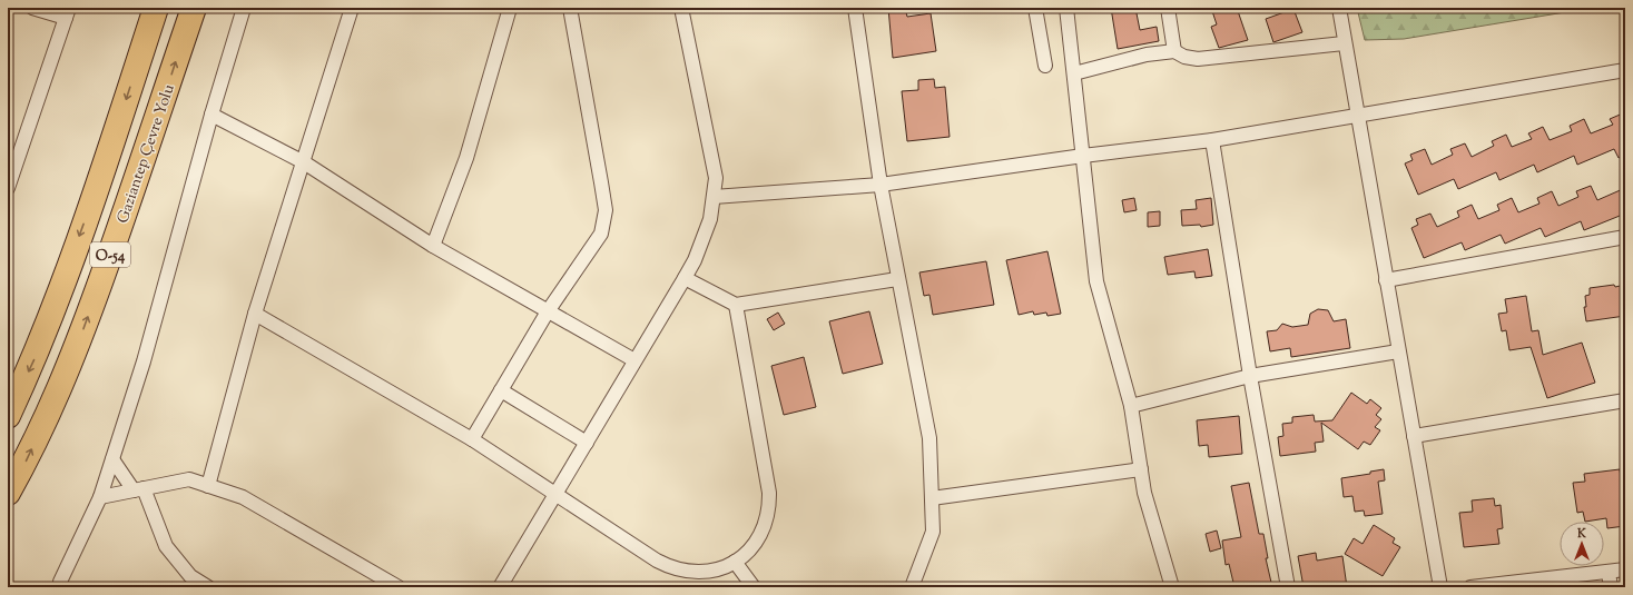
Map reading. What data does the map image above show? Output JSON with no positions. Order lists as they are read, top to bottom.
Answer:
{
  "streets": {
    "highway": ["Gaziantep Çevre Yolu", "O-54"]
  },
  "north": "top"
}
